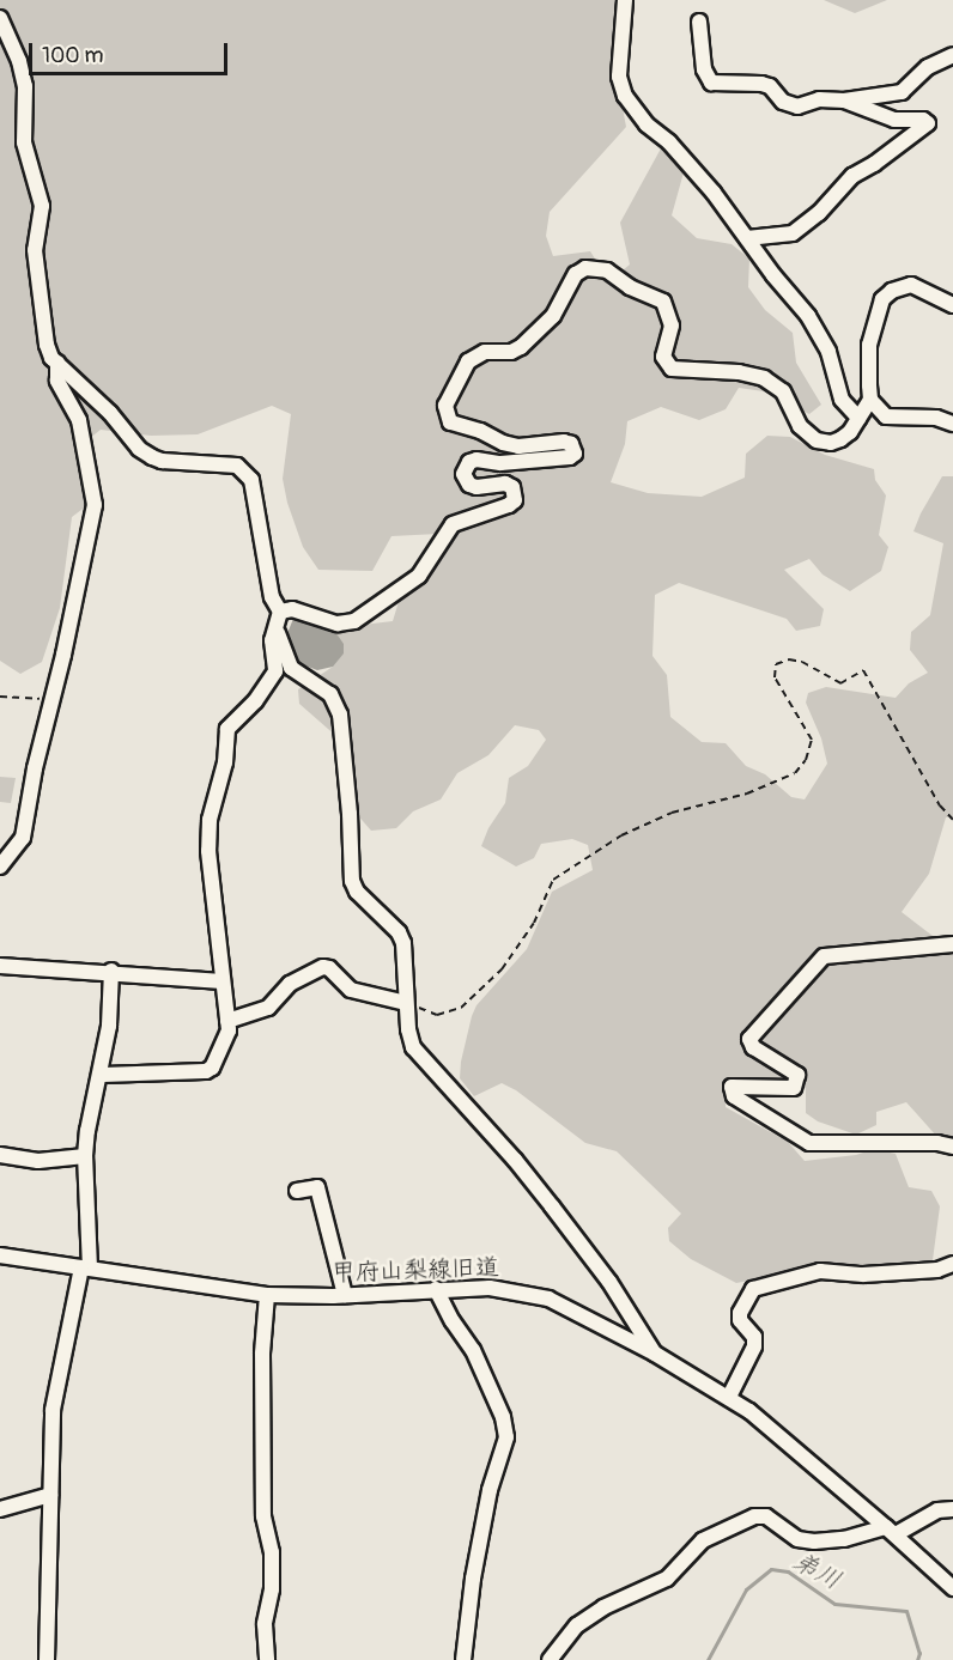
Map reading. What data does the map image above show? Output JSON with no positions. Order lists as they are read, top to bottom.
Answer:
{
  "streets": {
    "street": ["甲府山梨線旧道"]
  },
  "water": ["弟川"],
  "scale_bar": "100 m"
}
